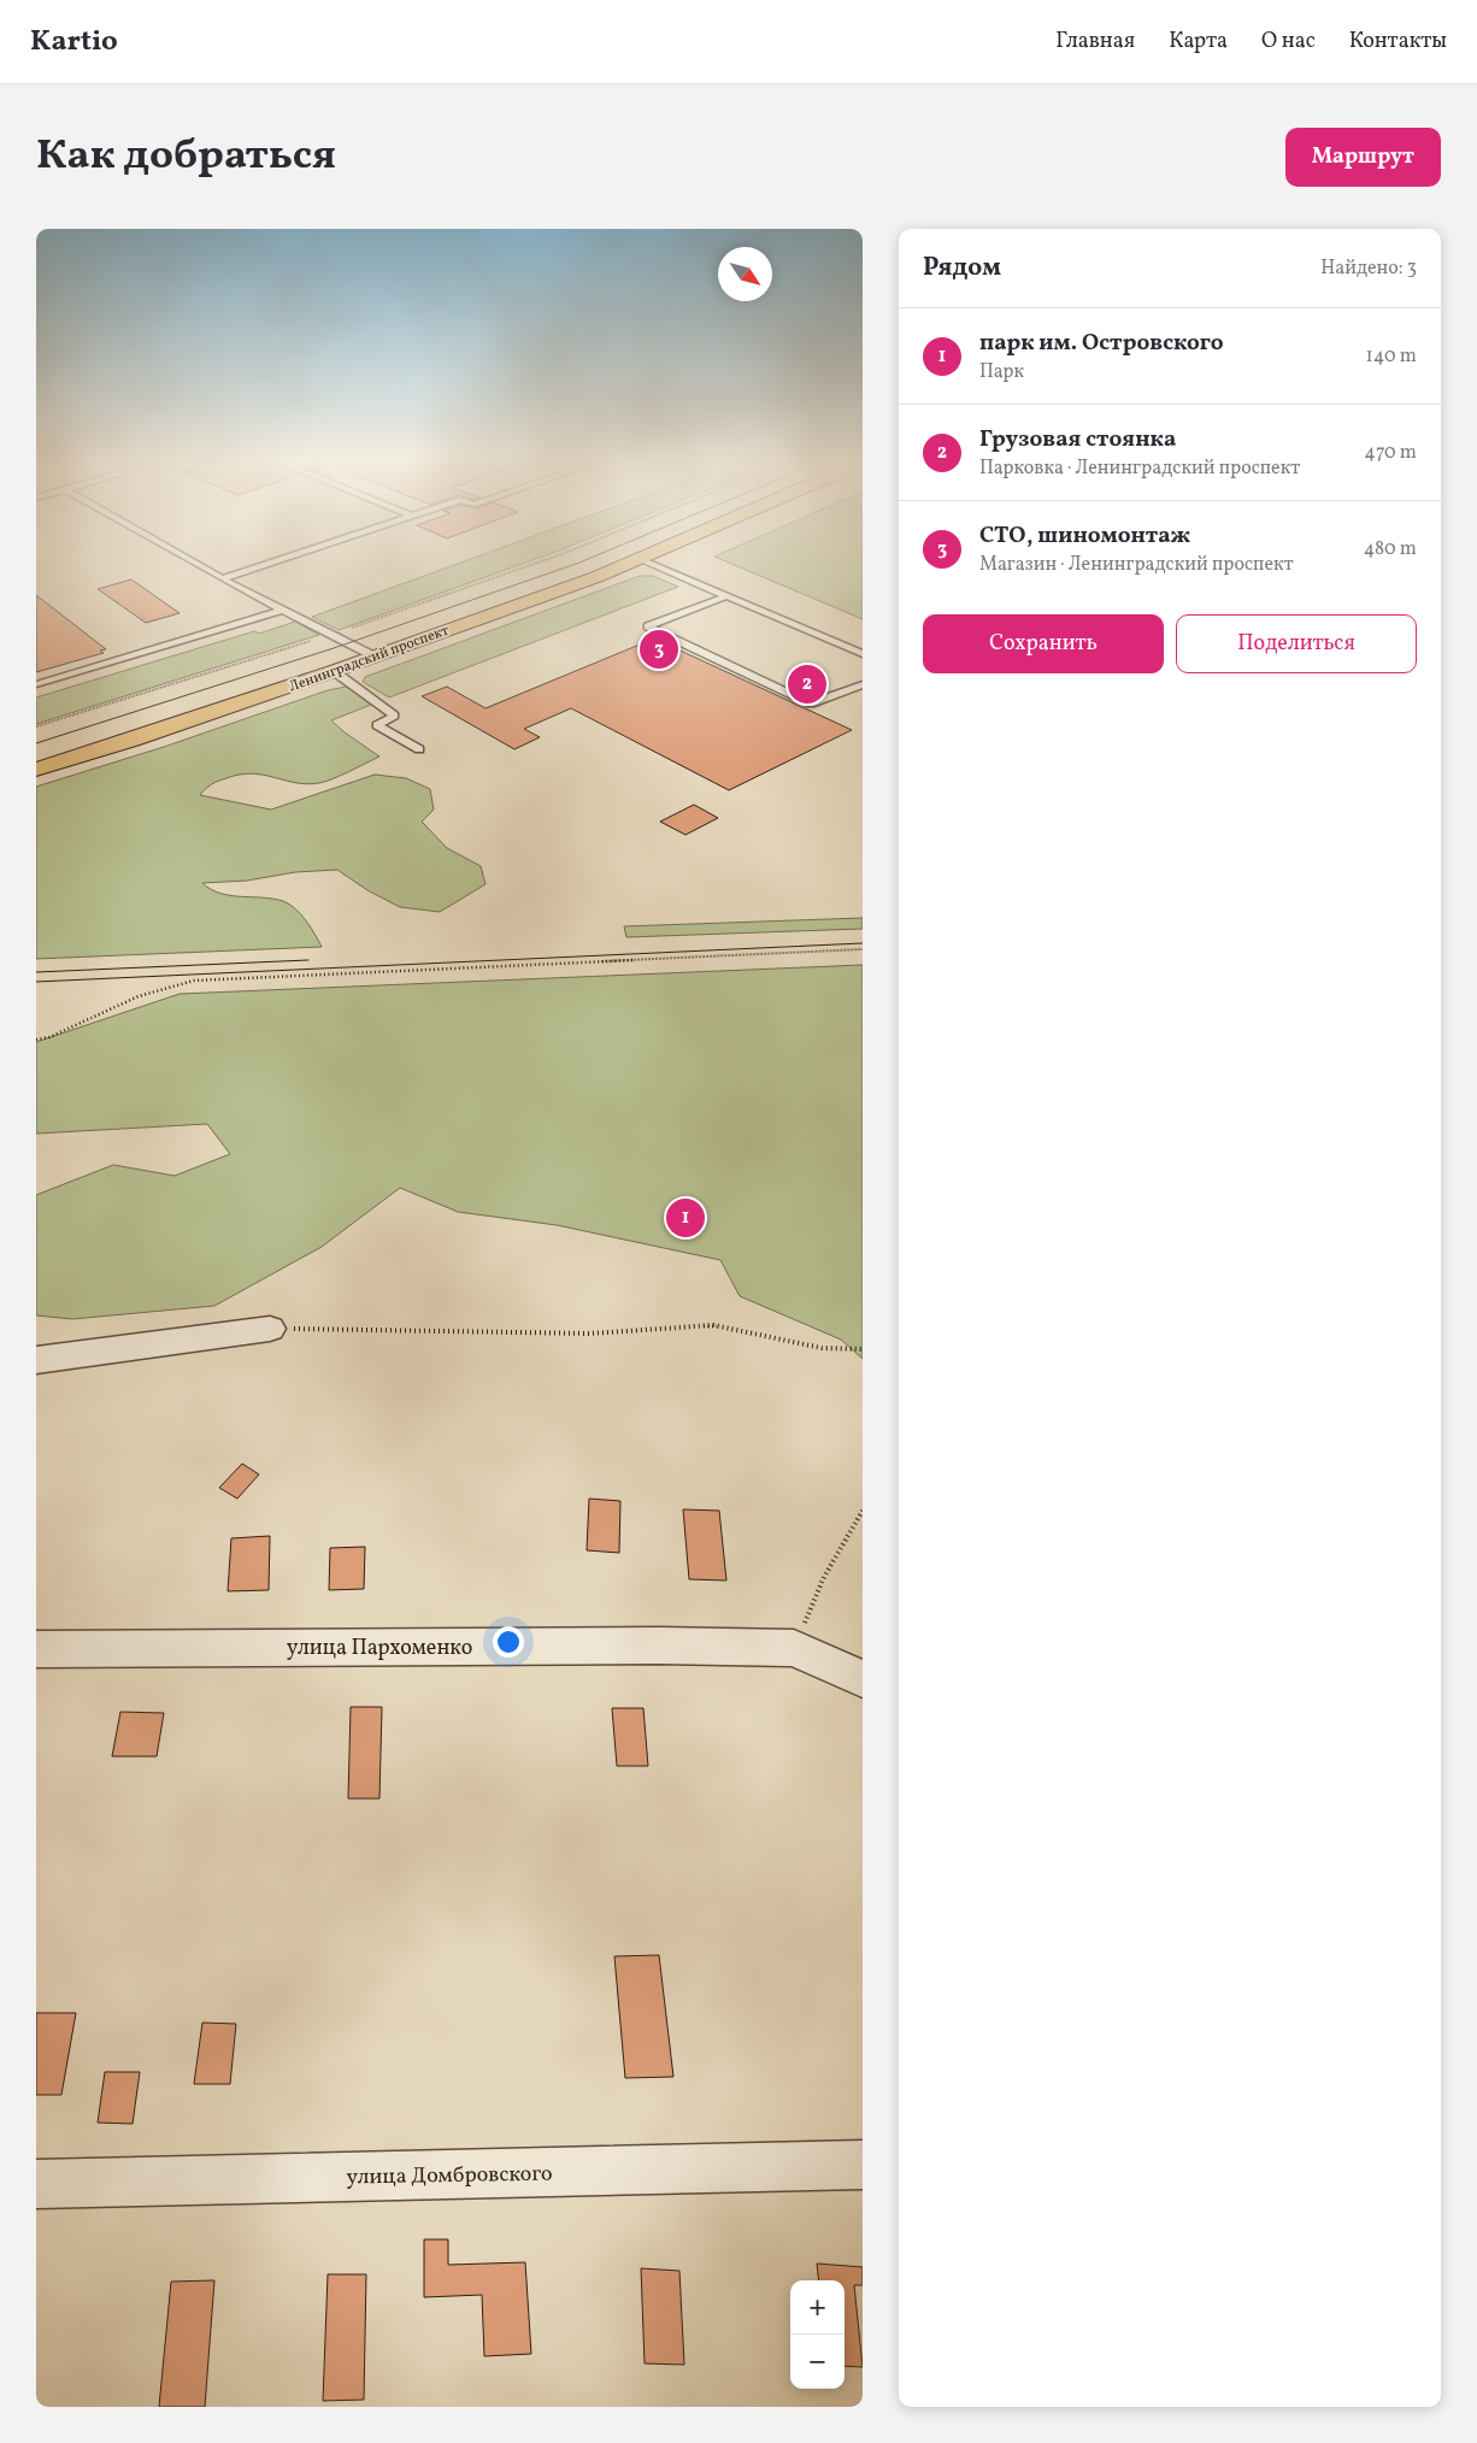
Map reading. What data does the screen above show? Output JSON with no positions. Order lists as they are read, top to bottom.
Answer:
{
  "streets": {
    "main road": ["Ленинградский проспект"],
    "street": ["улица Пархоменко", "улица Домбровского"]
  },
  "north": "bottom right",
  "page": {
    "header": "Kartio",
    "nav": [
      "Главная",
      "Карта",
      "О нас",
      "Контакты"
    ],
    "title": "Как добраться",
    "buttons": [
      "Маршрут",
      ["Сохранить", "Поделиться"]
    ],
    "heading": ["Рядом", "Найдено: 3"],
    "list": [
      {
        "mark": "1",
        "name": "парк им. Островского",
        "note": "Парк",
        "value": "140 m"
      },
      {
        "mark": "2",
        "name": "Грузовая стоянка",
        "note": "Парковка · Ленинградский проспект",
        "value": "470 m"
      },
      {
        "mark": "3",
        "name": "СТО, шиномонтаж",
        "note": "Магазин · Ленинградский проспект",
        "value": "480 m"
      }
    ],
    "pins": ["3", "2", "1"],
    "map_buttons": ["+", "−"]
  }
}
